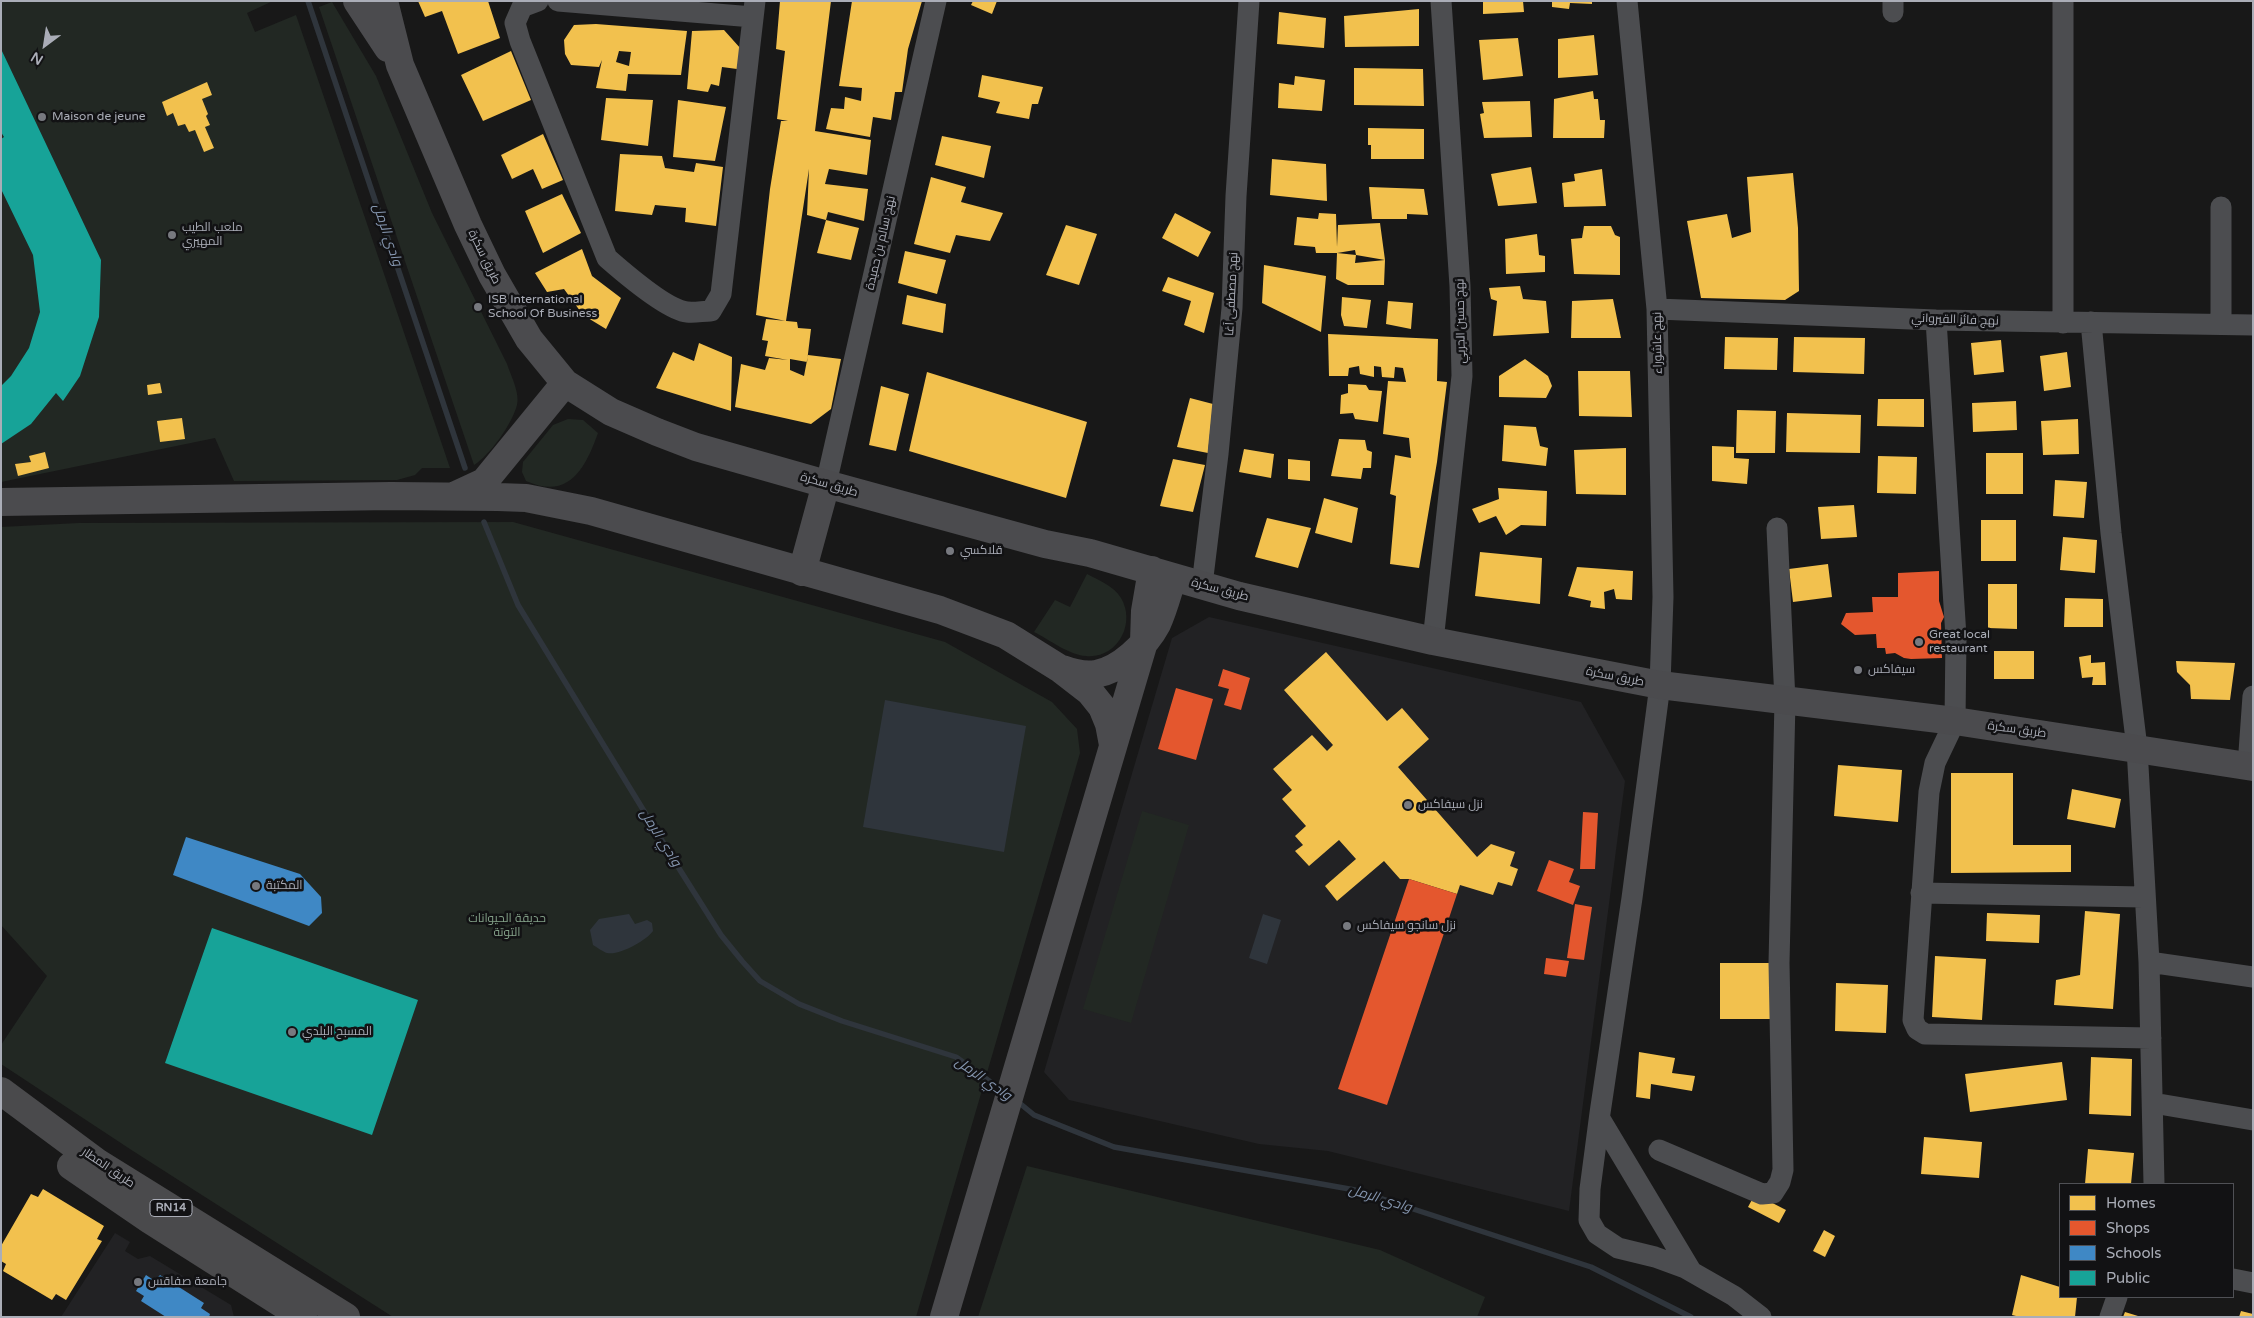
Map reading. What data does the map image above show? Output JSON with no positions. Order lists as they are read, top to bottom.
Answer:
{
  "streets": {
    "main road": ["طريق سكرة", "طريق المطار", "RN14"],
    "street": [
      "نهج سالم بن حميدة",
      "نهج مصطفى آغا",
      "نهج فائز القيرواني",
      "نهج حسين الجربي",
      "نهج عاشوراء"
    ]
  },
  "crossings": [
    ["نهج سالم بن حميدة", "طريق سكرة"],
    ["طريق سكرة", "نهج مصطفى آغا"],
    ["طريق سكرة", "نهج حسين الجربي"],
    ["طريق سكرة", "نهج عاشوراء"],
    ["نهج فائز القيرواني", "نهج عاشوراء"]
  ],
  "water": ["وادي الرمل"],
  "parks": ["حديقة الحيوانات التوتة"],
  "places": [
    "Maison de jeune",
    "ملعب الطيب المهيري",
    "ISB International School Of Business",
    "قلاكسي",
    "Great local restaurant",
    "سيفاكس",
    "نزل سيفاكس",
    "المكتبة",
    "نزل سانجو سيفاكس",
    "المسبح البلدي",
    "جامعة صفاقس"
  ],
  "legend": [
    "Homes",
    "Shops",
    "Schools",
    "Public"
  ],
  "north": "bottom left"
}
